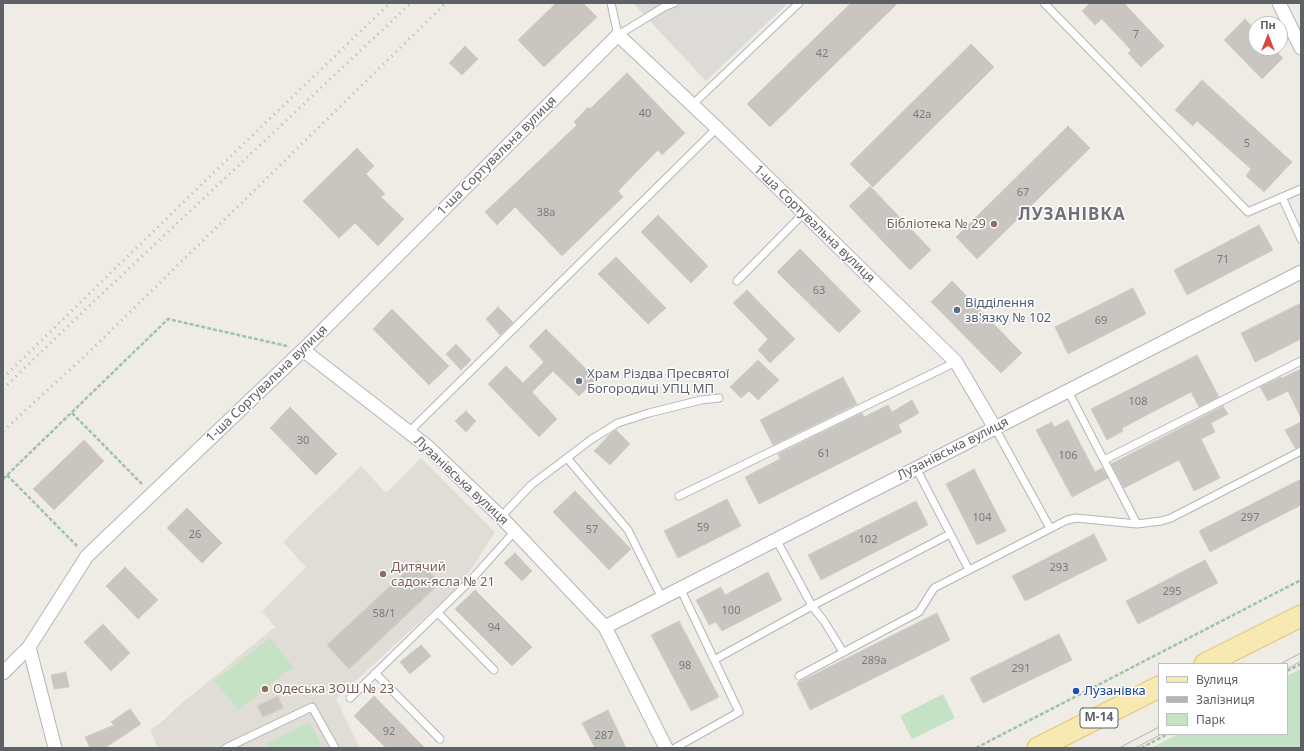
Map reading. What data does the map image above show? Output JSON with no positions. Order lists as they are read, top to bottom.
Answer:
{
  "streets": {
    "main road": ["М-14"],
    "street": ["1-ша Сортувальна вулиця", "Лузанівська вулиця"]
  },
  "crossings": [
    ["1-ша Сортувальна вулиця", "Лузанівська вулиця"]
  ],
  "districts": ["ЛУЗАНІВКА"],
  "places": [
    "Бібліотека № 29",
    "Відділення зв'язку № 102",
    "Храм Різдва Пресвятої Богородиці УПЦ МП",
    "Дитячий садок-ясла № 21",
    "Одеська ЗОШ № 23",
    "Лузанівка"
  ],
  "house_numbers": [
    "7",
    "42",
    "40",
    "42а",
    "5",
    "67",
    "38а",
    "71",
    "63",
    "69",
    "108",
    "30",
    "61",
    "106",
    "104",
    "297",
    "59",
    "57",
    "26",
    "102",
    "293",
    "295",
    "100",
    "58/1",
    "94",
    "289а",
    "98",
    "291",
    "92",
    "287"
  ],
  "legend": ["Вулиця", "Залізниця", "Парк"],
  "north": "top"
}
